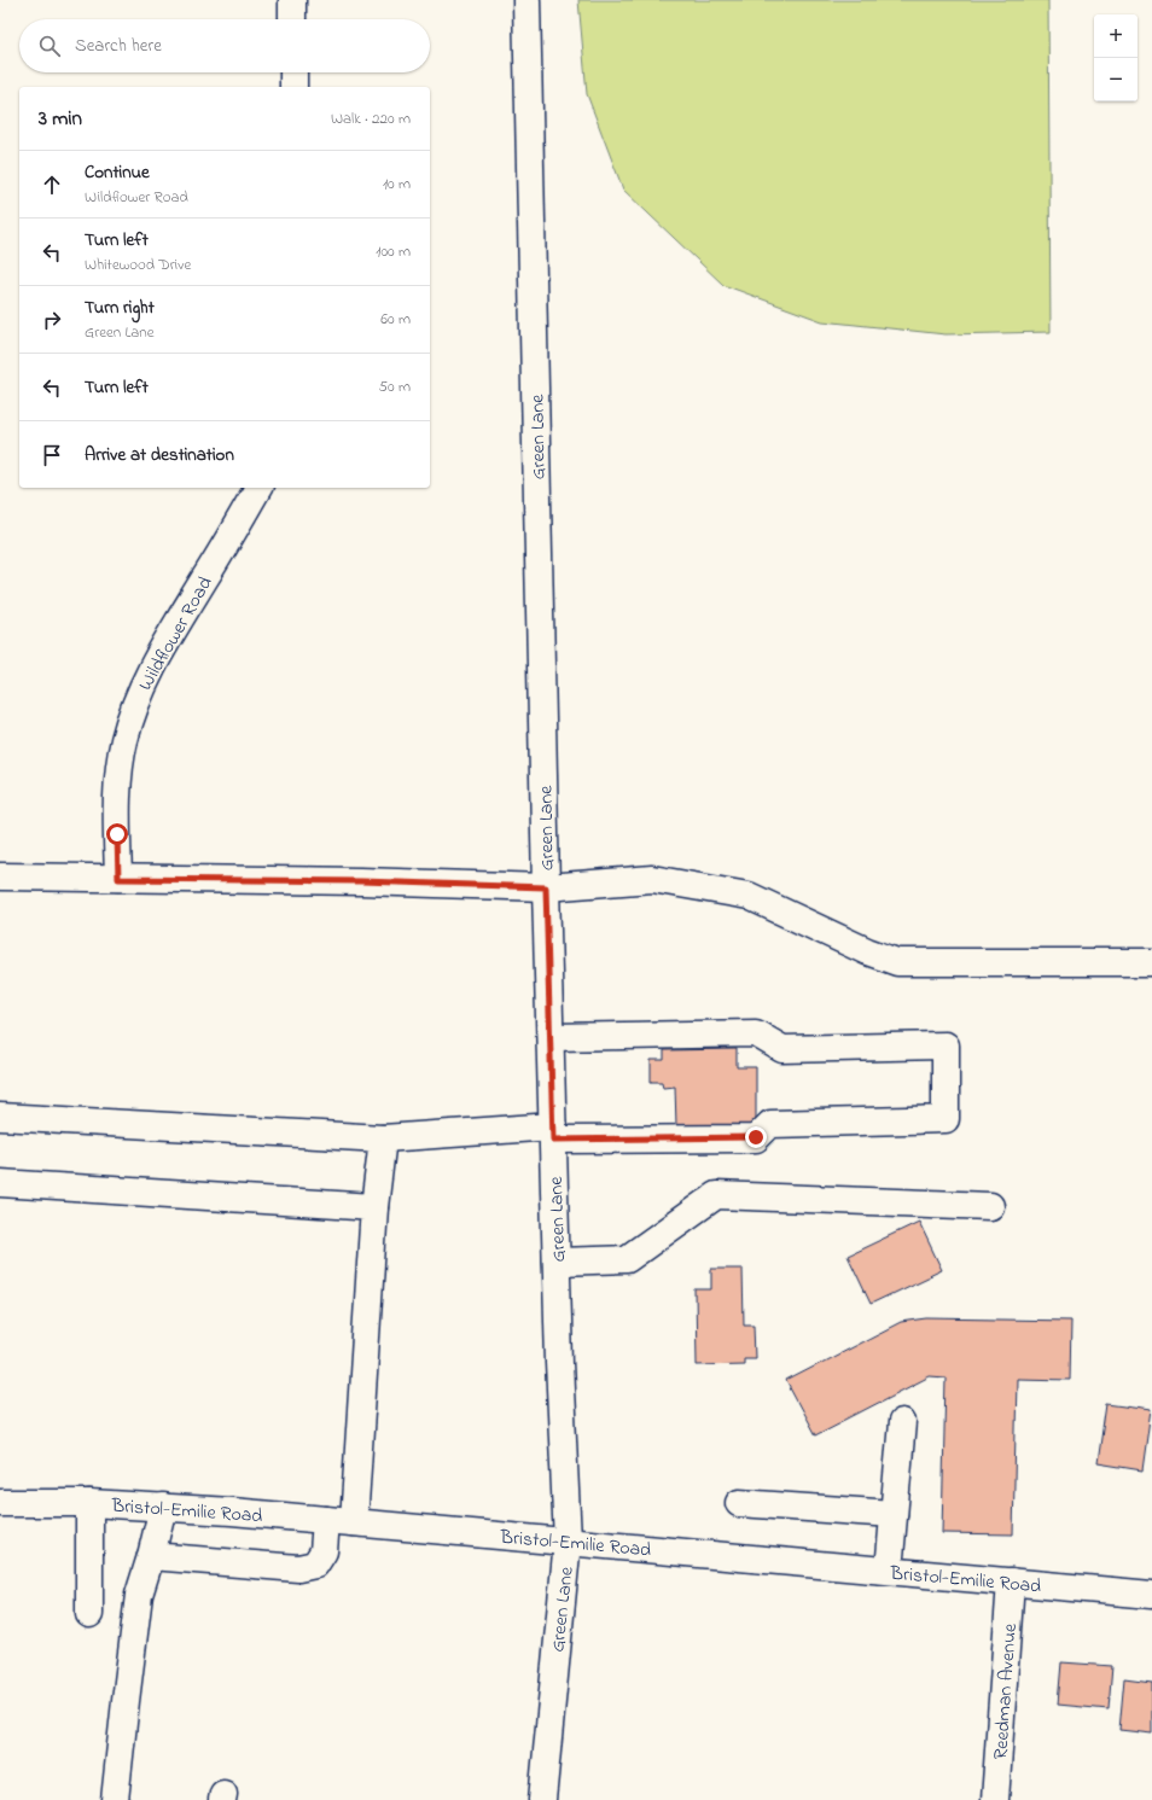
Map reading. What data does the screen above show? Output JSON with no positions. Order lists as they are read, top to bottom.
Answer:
{
  "streets": {
    "street": [
      "Green Lane",
      "Wildflower Road",
      "Bristol-Emilie Road",
      "Reedman Avenue"
    ]
  },
  "crossings": [
    ["Green Lane", "Bristol-Emilie Road"],
    ["Bristol-Emilie Road", "Reedman Avenue"]
  ],
  "page": {
    "map_buttons": ["+", "−"],
    "search": "Search here",
    "heading": ["3 min", "Walk · 220 m"],
    "list": [
      ["Continue", "Wildflower Road", "10 m"],
      ["Turn left", "Whitewood Drive", "100 m"],
      ["Turn right", "Green Lane", "60 m"],
      ["Turn left", "50 m"],
      "Arrive at destination"
    ]
  }
}
